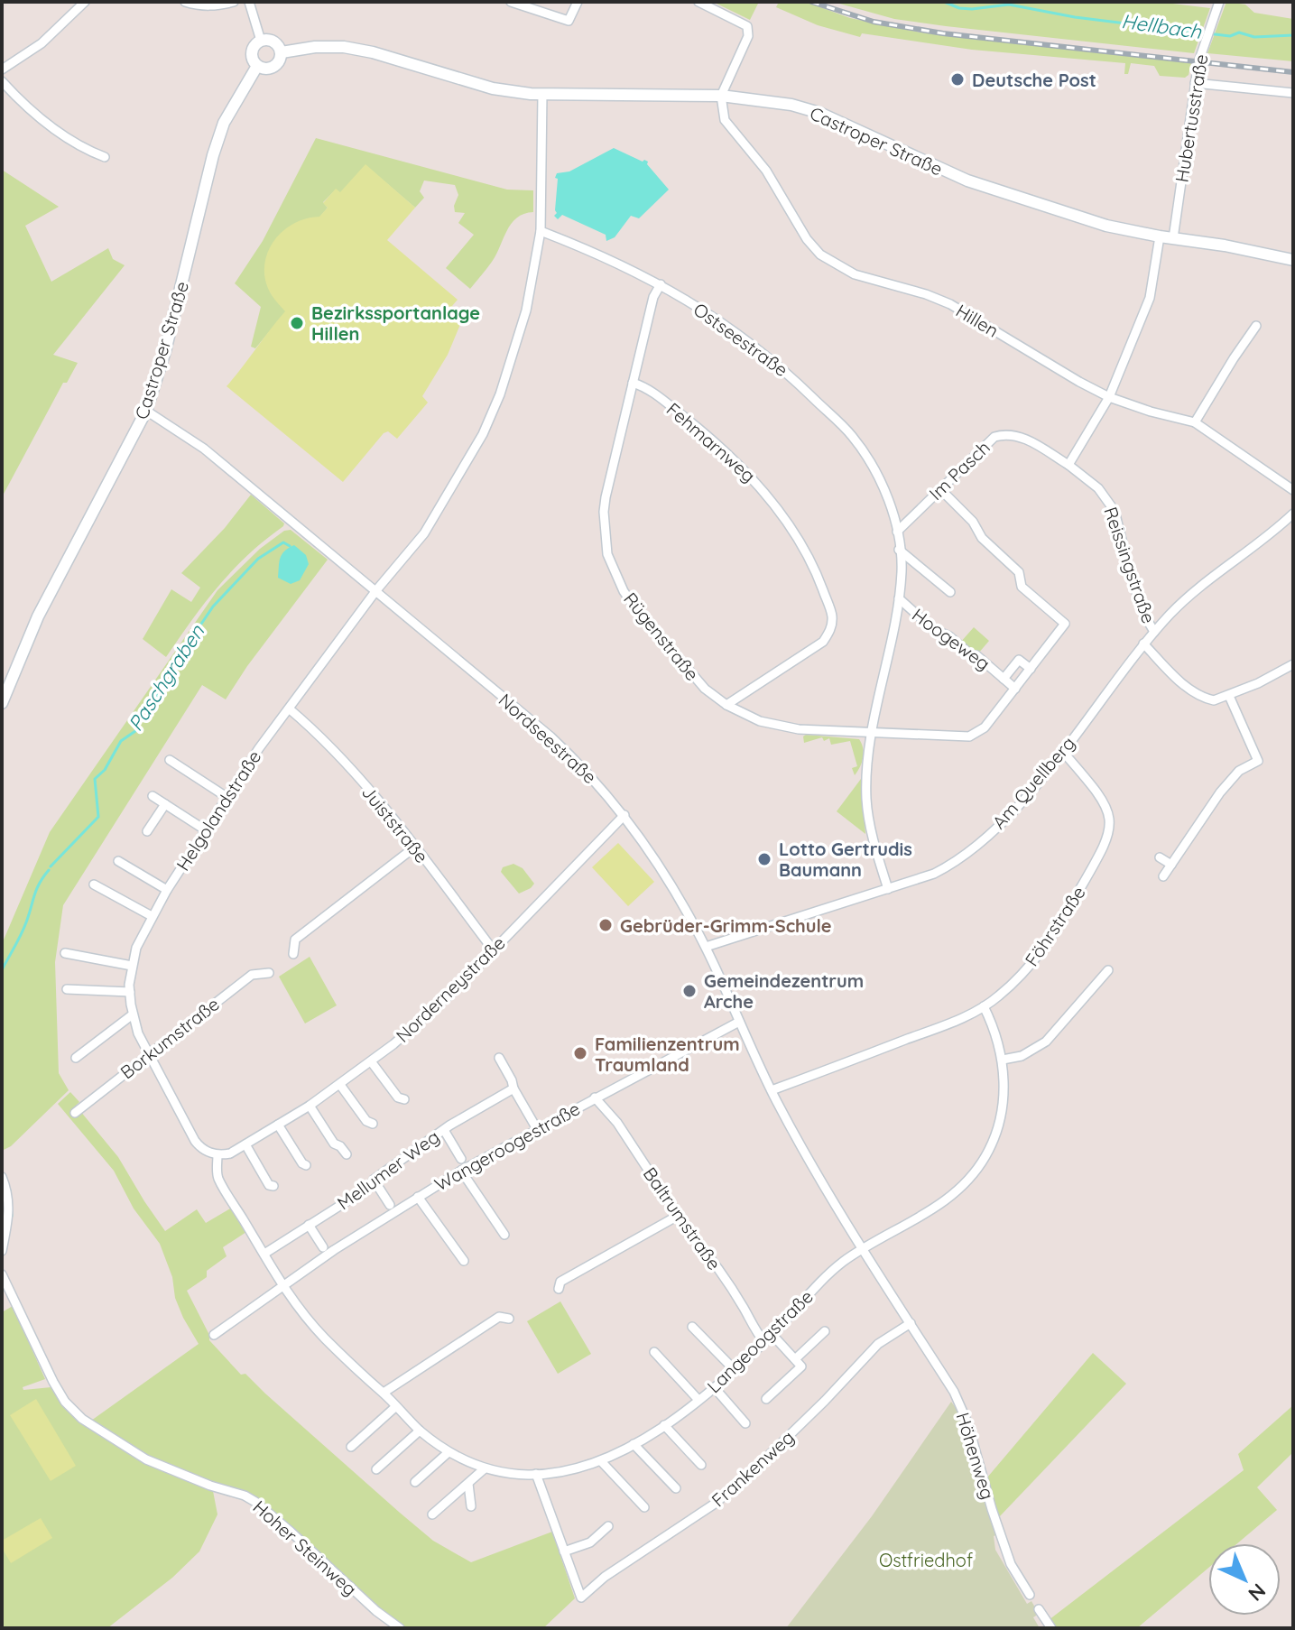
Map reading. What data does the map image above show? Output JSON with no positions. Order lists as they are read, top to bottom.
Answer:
{
  "streets": {
    "main road": ["Castroper Straße"],
    "street": [
      "Hubertusstraße",
      "Hillen",
      "Ostseestraße",
      "Fehmarnweg",
      "Im Pasch",
      "Reissingstraße",
      "Rügenstraße",
      "Hoogeweg",
      "Nordseestraße",
      "Am Quellberg",
      "Helgolandstraße",
      "Juiststraße",
      "Föhrstraße",
      "Norderneystraße",
      "Borkumstraße",
      "Wangeroogestraße",
      "Mellumer Weg",
      "Baltrumstraße",
      "Langeoogstraße",
      "Höhenweg",
      "Frankenweg",
      "Hoher Steinweg"
    ]
  },
  "crossings": [
    ["Hubertusstraße", "Castroper Straße"],
    ["Castroper Straße", "Hillen"],
    ["Castroper Straße", "Nordseestraße"],
    ["Castroper Straße", "Helgolandstraße"],
    ["Ostseestraße", "Im Pasch"],
    ["Ostseestraße", "Rügenstraße"],
    ["Ostseestraße", "Hoogeweg"],
    ["Ostseestraße", "Am Quellberg"],
    ["Ostseestraße", "Helgolandstraße"],
    ["Fehmarnweg", "Rügenstraße"],
    ["Im Pasch", "Reissingstraße"],
    ["Im Pasch", "Rügenstraße"],
    ["Reissingstraße", "Am Quellberg"],
    ["Rügenstraße", "Hoogeweg"],
    ["Nordseestraße", "Am Quellberg"],
    ["Nordseestraße", "Helgolandstraße"],
    ["Nordseestraße", "Föhrstraße"],
    ["Nordseestraße", "Norderneystraße"],
    ["Nordseestraße", "Wangeroogestraße"],
    ["Nordseestraße", "Langeoogstraße"],
    ["Nordseestraße", "Höhenweg"],
    ["Am Quellberg", "Föhrstraße"],
    ["Helgolandstraße", "Juiststraße"],
    ["Helgolandstraße", "Borkumstraße"],
    ["Juiststraße", "Norderneystraße"],
    ["Föhrstraße", "Langeoogstraße"],
    ["Wangeroogestraße", "Baltrumstraße"],
    ["Wangeroogestraße", "Langeoogstraße"],
    ["Baltrumstraße", "Langeoogstraße"],
    ["Langeoogstraße", "Höhenweg"],
    ["Höhenweg", "Frankenweg"]
  ],
  "water": ["Hellbach", "Paschgraben"],
  "parks": ["Ostfriedhof"],
  "places": [
    "Deutsche Post",
    "Bezirkssportanlage Hillen",
    "Lotto Gertrudis Baumann",
    "Gebrüder-Grimm-Schule",
    "Gemeindezentrum Arche",
    "Familienzentrum Traumland"
  ],
  "north": "bottom right"
}
